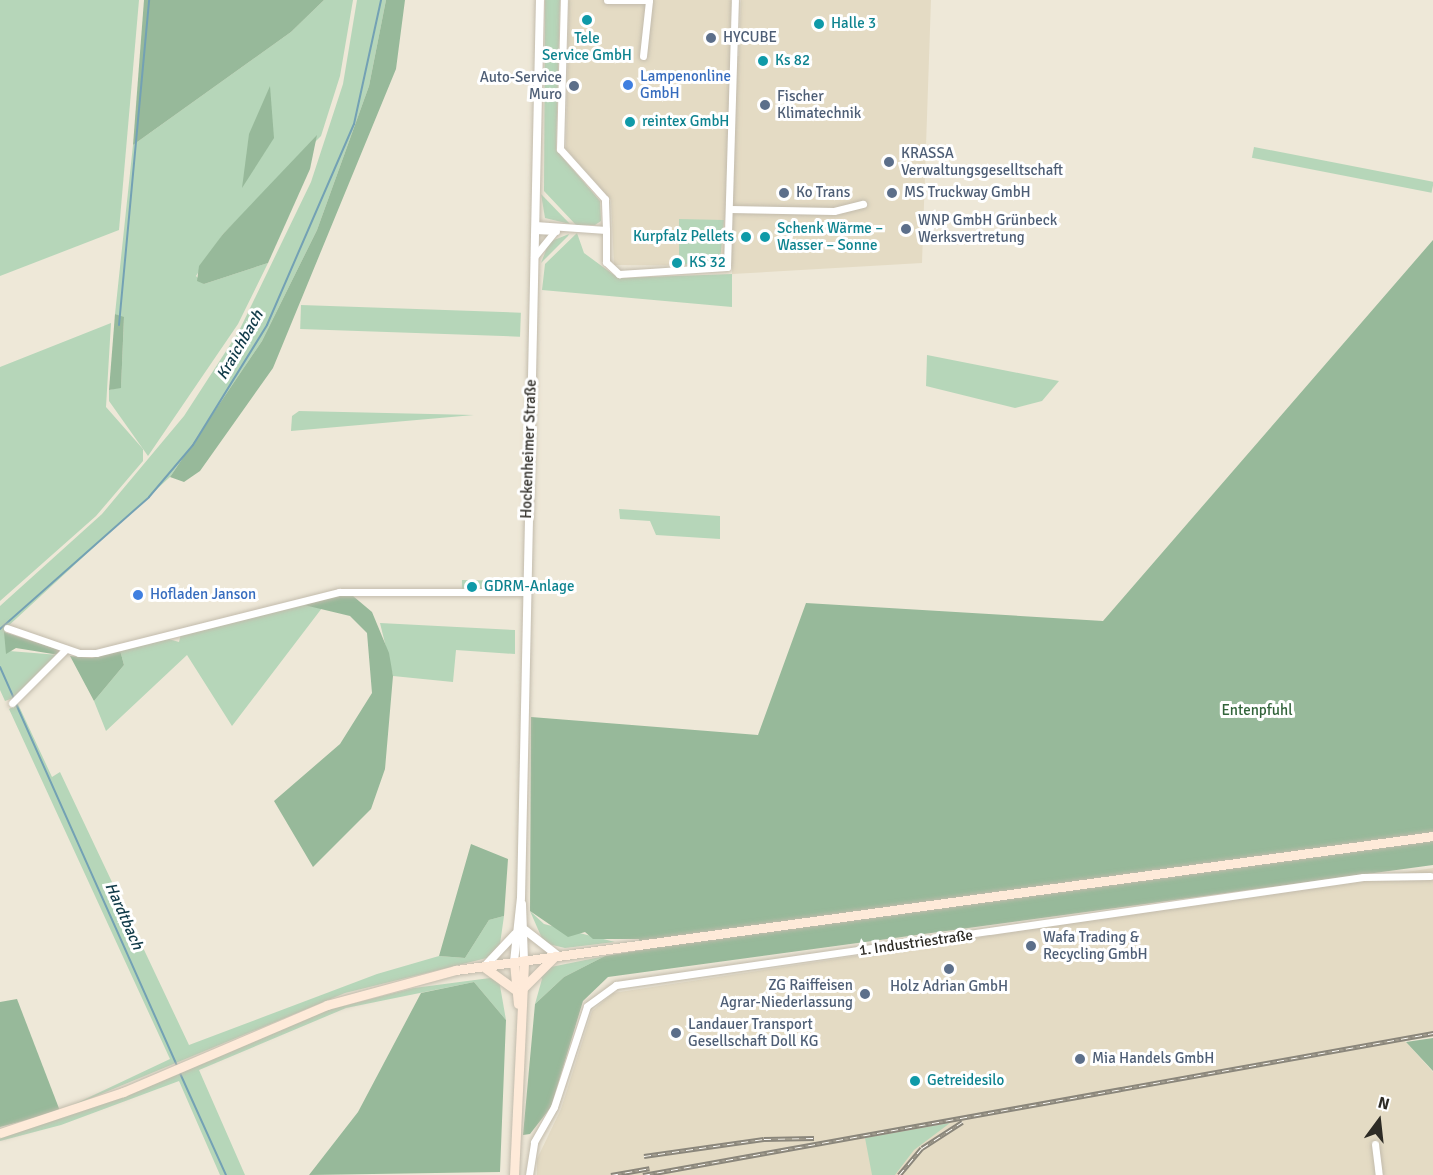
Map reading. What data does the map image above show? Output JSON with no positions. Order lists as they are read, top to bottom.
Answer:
{
  "streets": {
    "main road": ["Hockenheimer Straße"],
    "street": ["1. Industriestraße"]
  },
  "water": ["Kraichbach", "Hardtbach"],
  "parks": ["Entenpfuhl"],
  "places": [
    "Tele Service GmbH",
    "Halle 3",
    "HYCUBE",
    "Ks 82",
    "Lampenonline GmbH",
    "Auto-Service Muro",
    "Fischer Klimatechnik",
    "reintex GmbH",
    "KRASSA Verwaltungsgeselltschaft",
    "Ko Trans",
    "MS Truckway GmbH",
    "WNP GmbH Grünbeck Werksvertretung",
    "Kurpfalz Pellets",
    "Schenk Wärme – Wasser – Sonne",
    "KS 32",
    "GDRM-Anlage",
    "Hofladen Janson",
    "Wafa Trading & Recycling GmbH",
    "Holz Adrian GmbH",
    "ZG Raiffeisen Agrar-Niederlassung",
    "Landauer Transport Gesellschaft Doll KG",
    "Mia Handels GmbH",
    "Getreidesilo"
  ],
  "north": "top"
}
